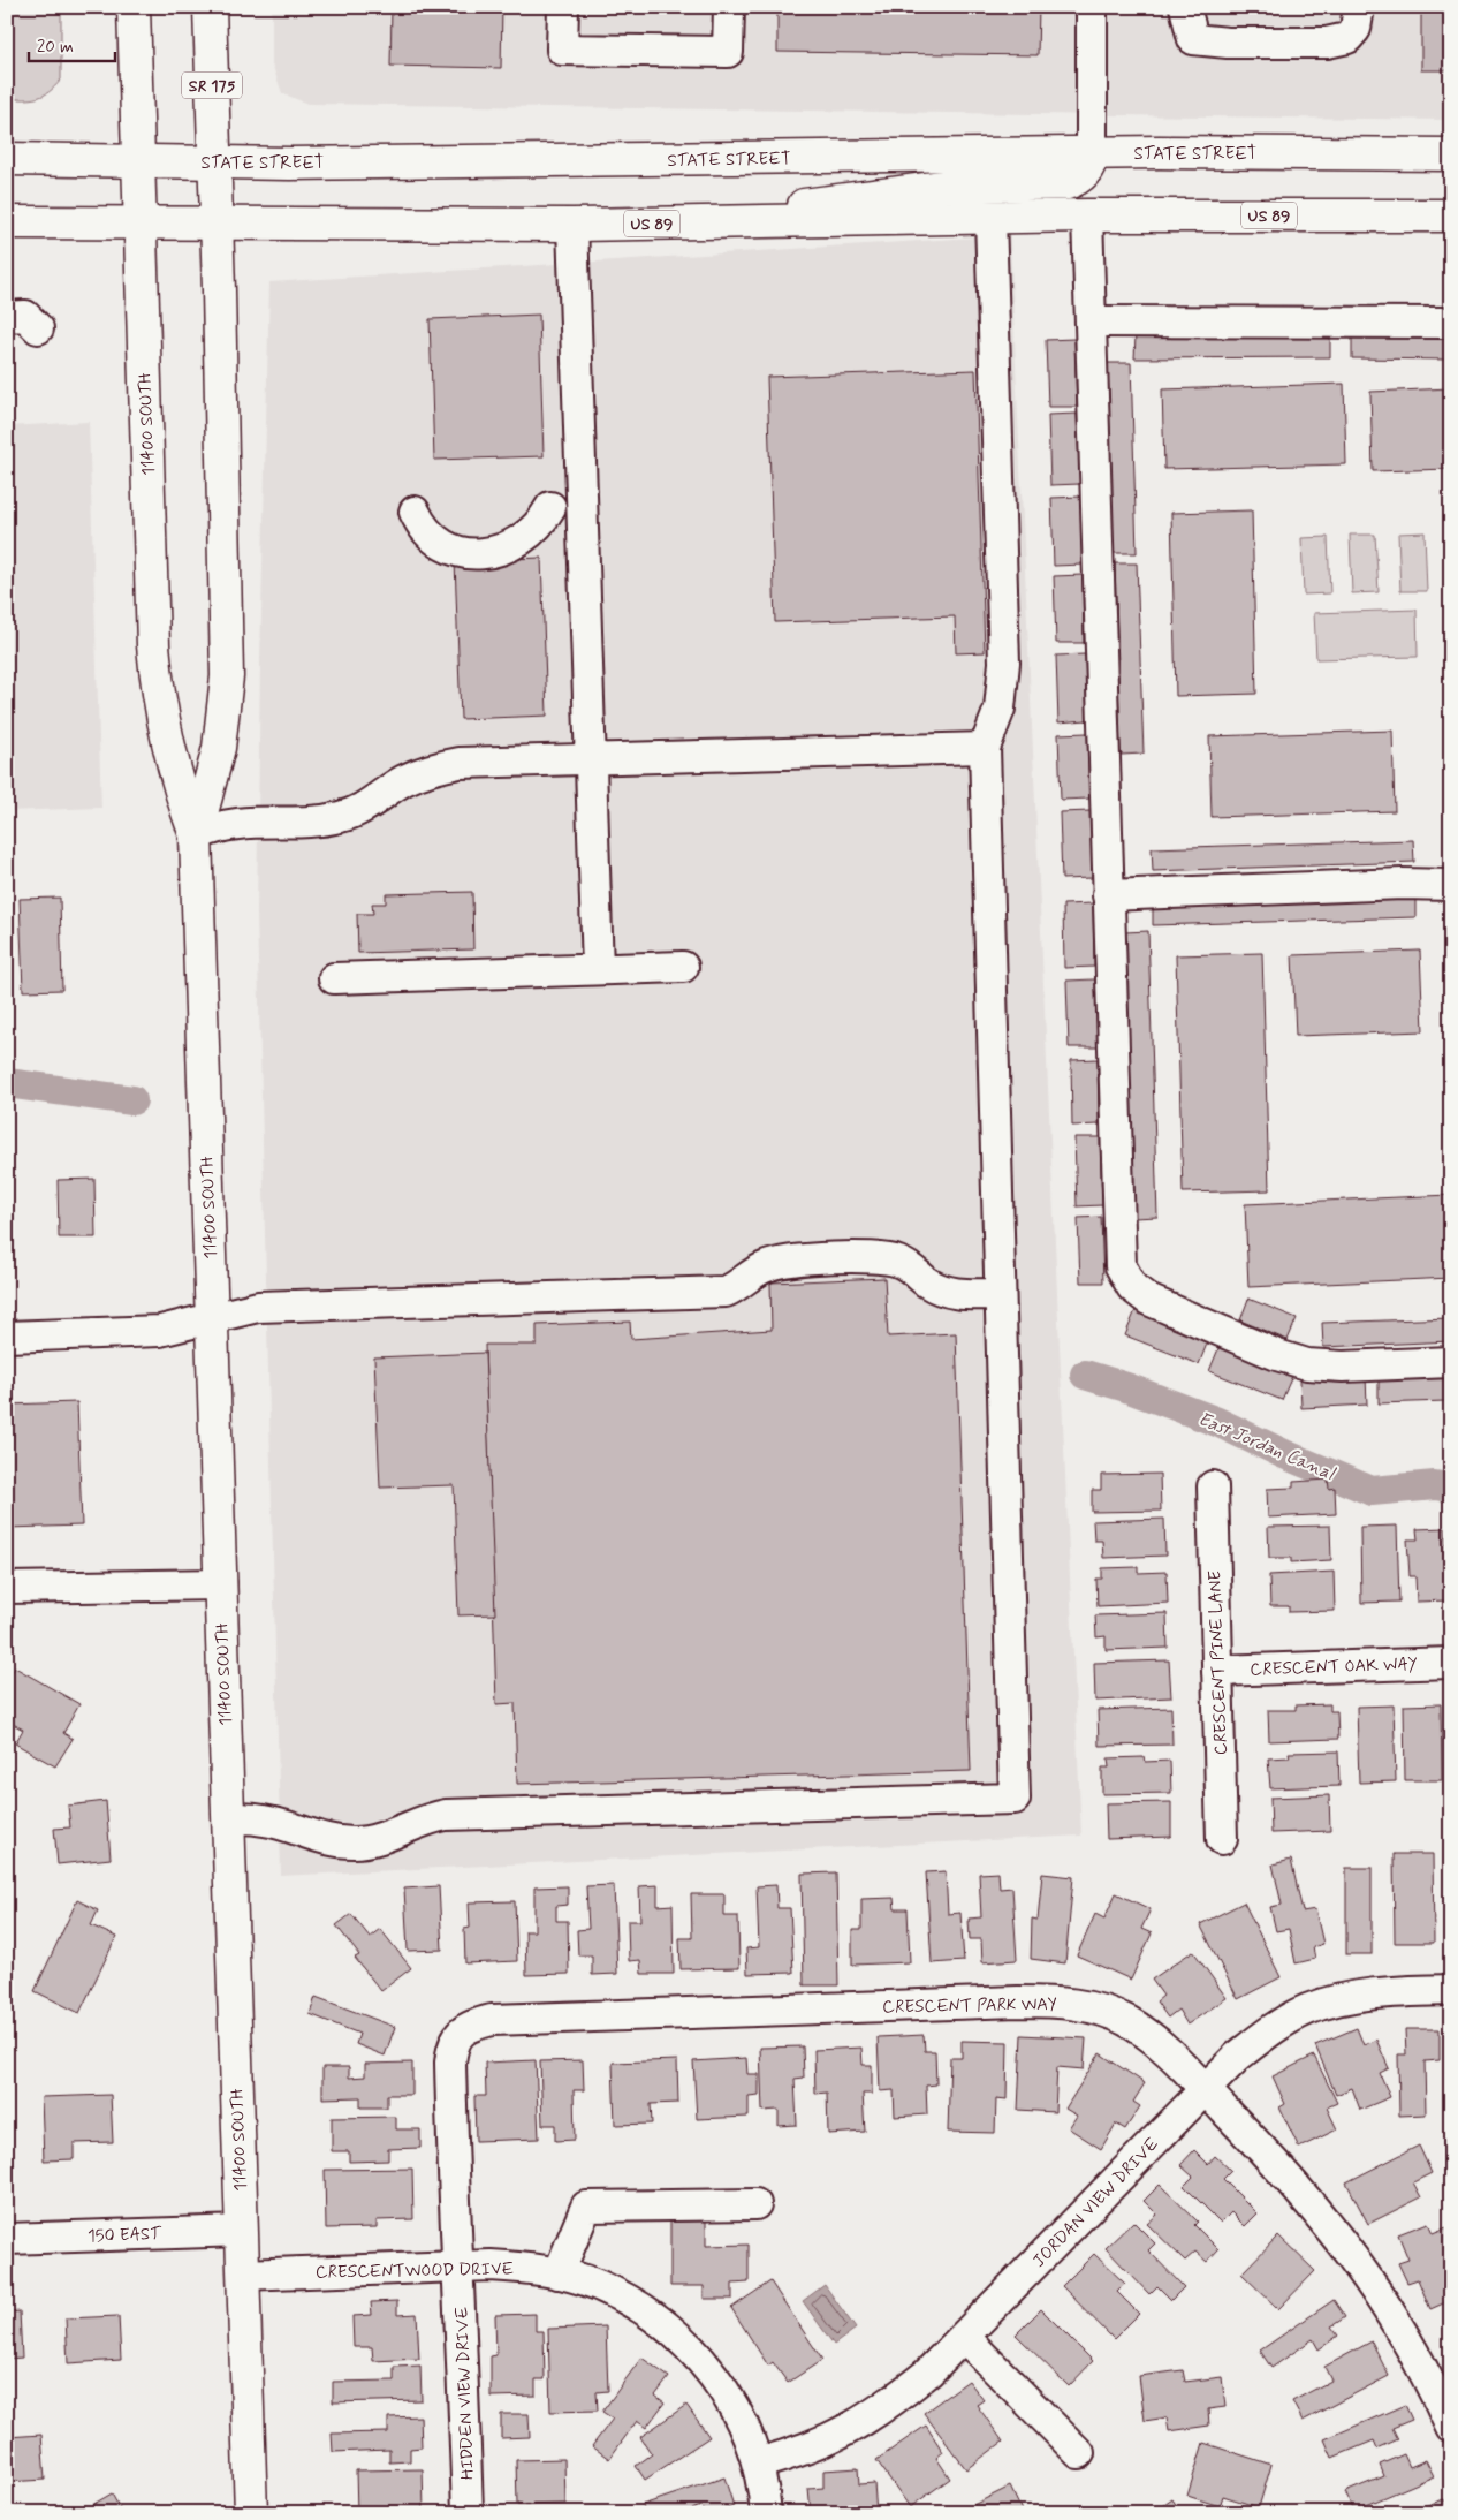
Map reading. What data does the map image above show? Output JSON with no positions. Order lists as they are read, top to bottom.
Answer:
{
  "streets": {
    "main road": [
      "SR 175",
      "STATE STREET",
      "US 89",
      "11400 SOUTH"
    ],
    "street": [
      "CRESCENT PINE LANE",
      "CRESCENT OAK WAY",
      "CRESCENT PARK WAY",
      "JORDAN VIEW DRIVE",
      "150 EAST",
      "CRESCENTWOOD DRIVE",
      "HIDDEN VIEW DRIVE"
    ]
  },
  "crossings": [
    ["STATE STREET", "11400 SOUTH"],
    ["US 89", "11400 SOUTH"],
    ["11400 SOUTH", "150 EAST"],
    ["11400 SOUTH", "CRESCENTWOOD DRIVE"],
    ["CRESCENT PINE LANE", "CRESCENT OAK WAY"],
    ["CRESCENT PARK WAY", "JORDAN VIEW DRIVE"],
    ["CRESCENT PARK WAY", "HIDDEN VIEW DRIVE"],
    ["JORDAN VIEW DRIVE", "CRESCENTWOOD DRIVE"],
    ["CRESCENTWOOD DRIVE", "HIDDEN VIEW DRIVE"]
  ],
  "water": ["East Jordan Canal"],
  "scale_bar": "20 m"
}
